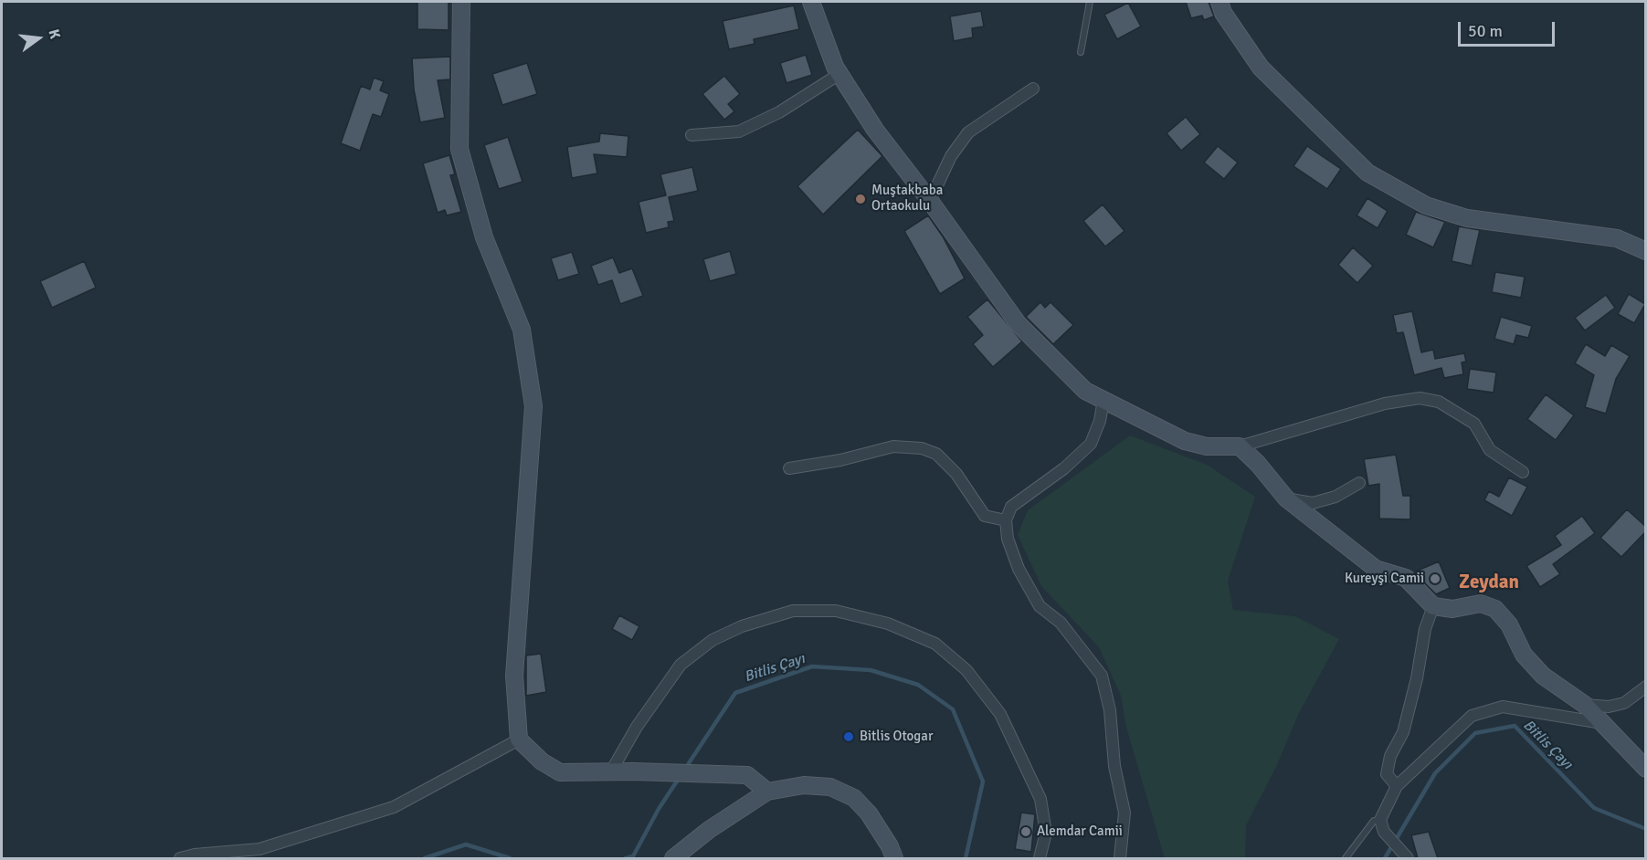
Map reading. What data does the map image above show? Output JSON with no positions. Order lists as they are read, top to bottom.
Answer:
{
  "districts": ["Zeydan"],
  "water": ["Bitlis Çayı"],
  "places": [
    "Muştakbaba Ortaokulu",
    "Kureyşi Camii",
    "Bitlis Otogar",
    "Alemdar Camii"
  ],
  "scale_bar": "50 m",
  "north": "right"
}
